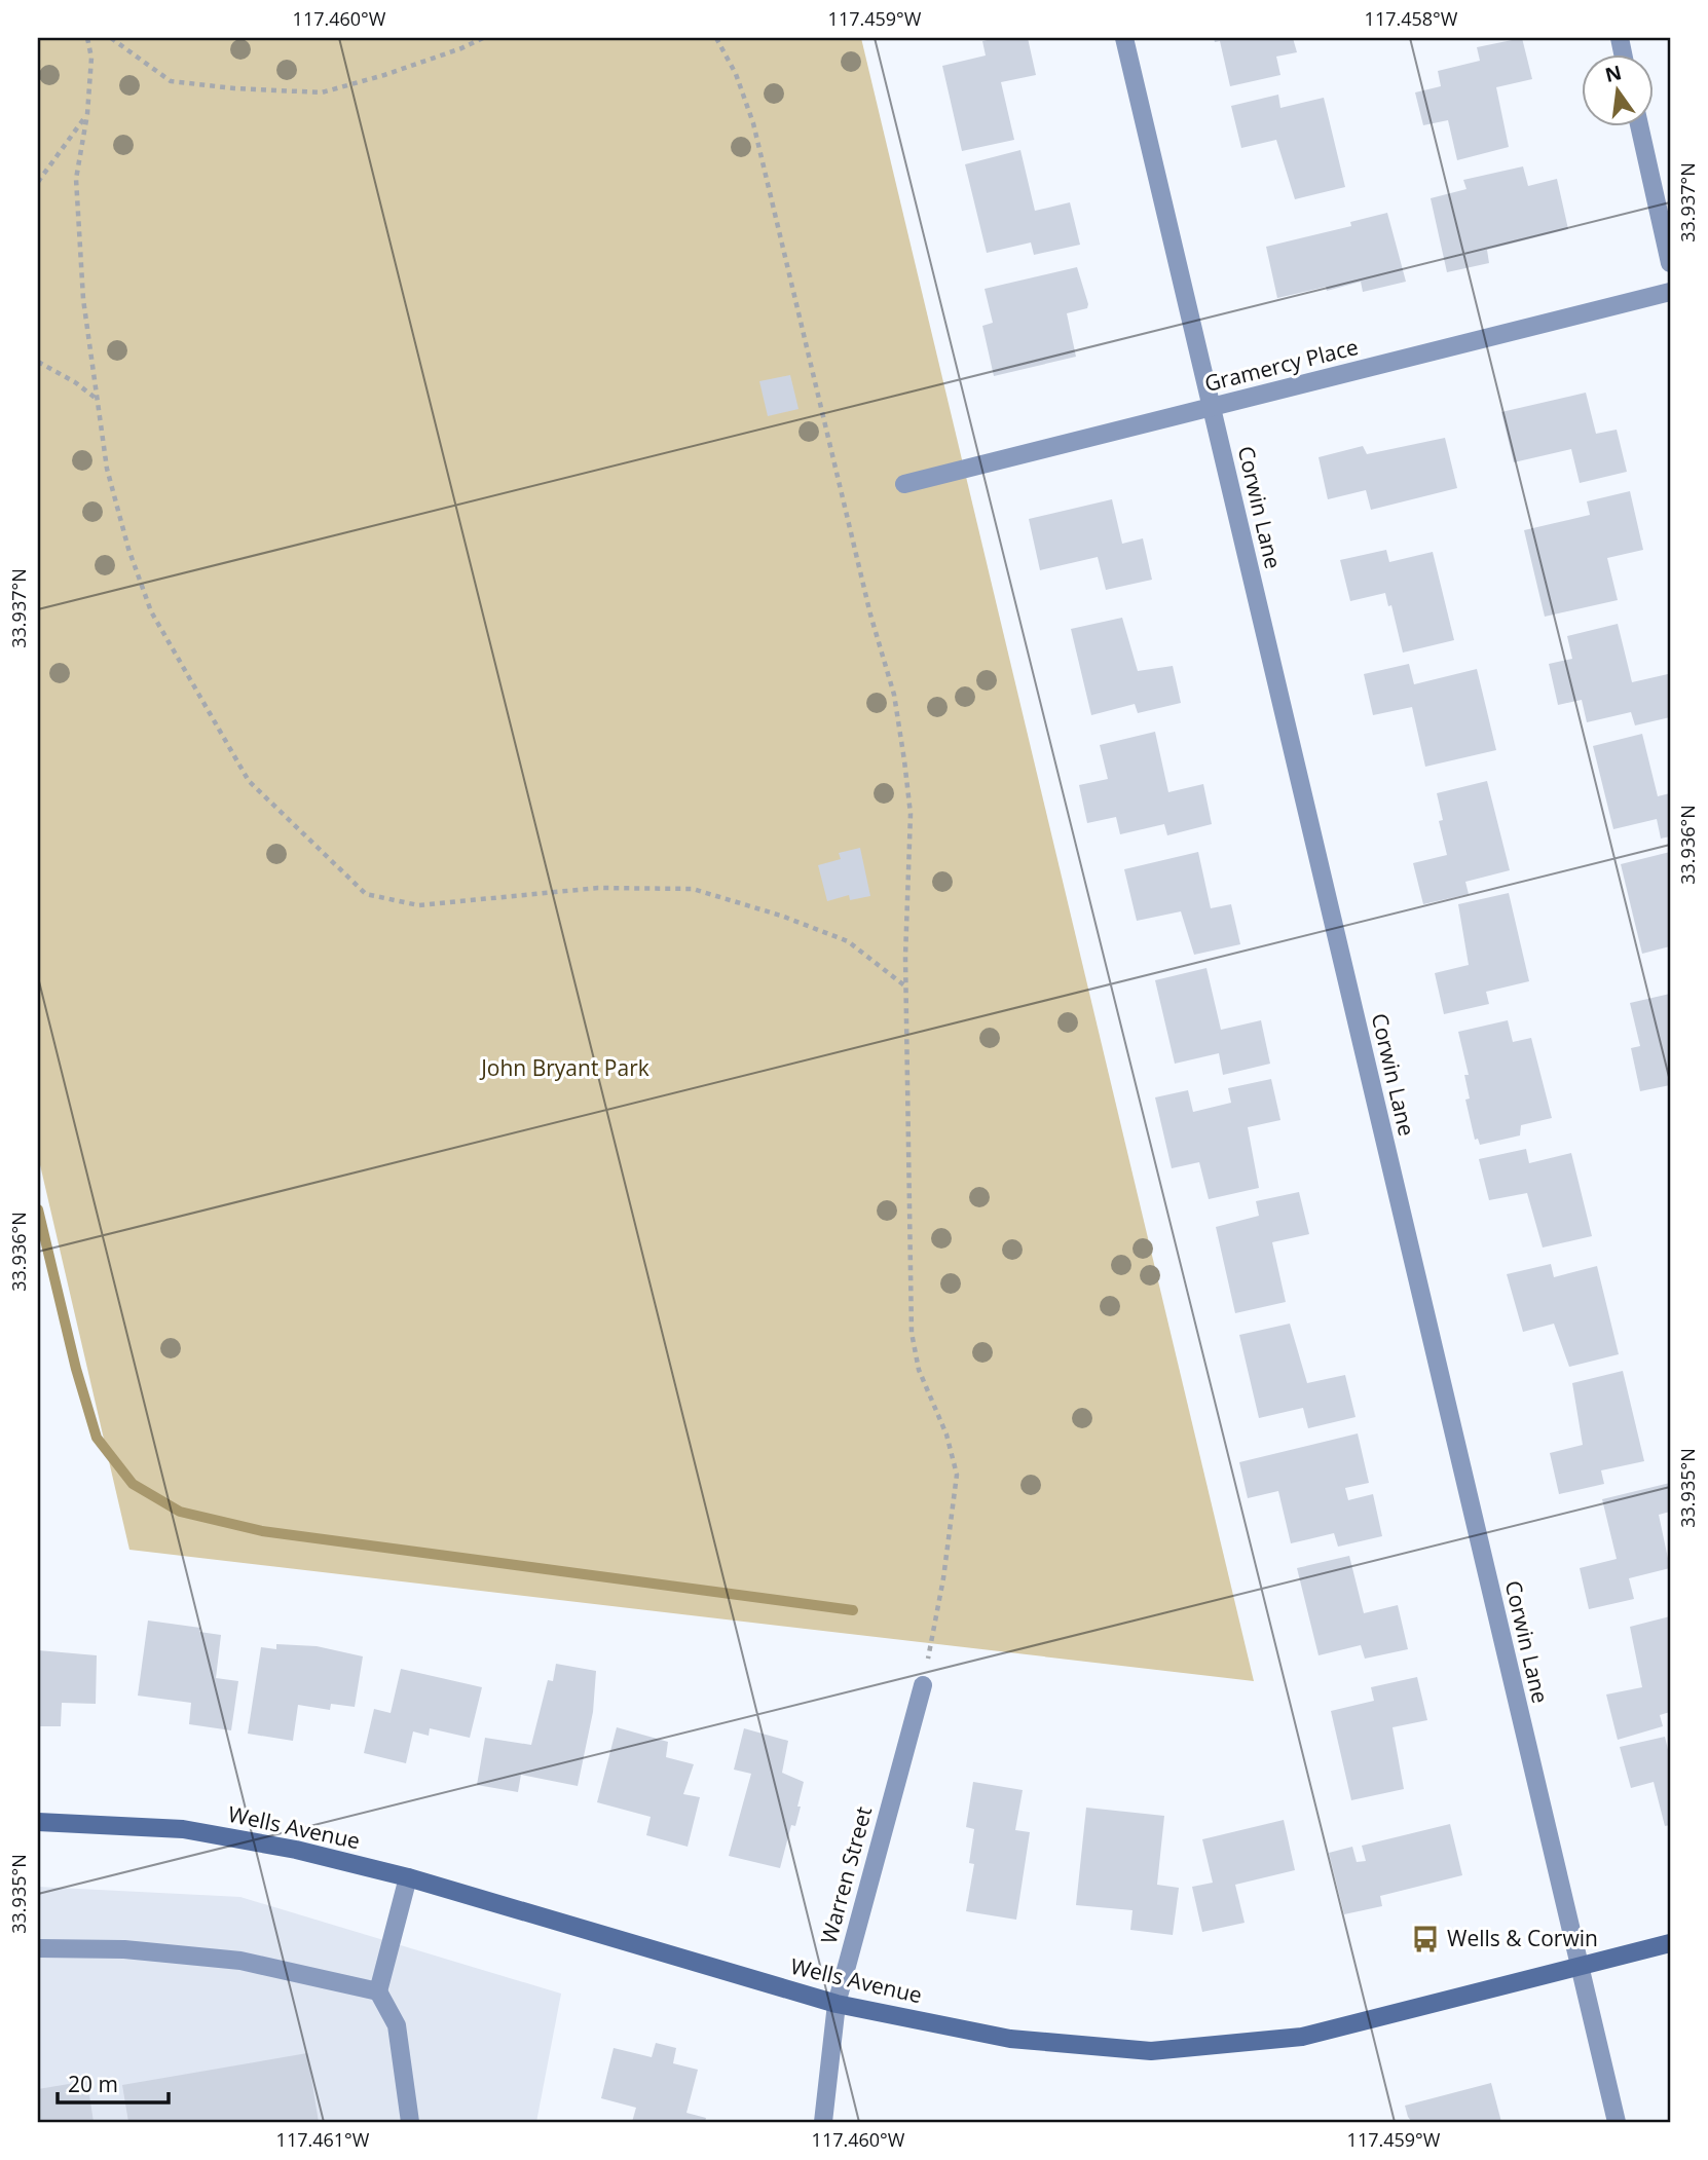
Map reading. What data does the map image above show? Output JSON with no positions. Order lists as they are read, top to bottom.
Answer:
{
  "streets": {
    "main road": ["Wells Avenue"],
    "street": ["Gramercy Place", "Corwin Lane", "Warren Street"]
  },
  "crossings": [
    ["Gramercy Place", "Corwin Lane"],
    ["Corwin Lane", "Wells Avenue"],
    ["Wells Avenue", "Warren Street"]
  ],
  "parks": ["John Bryant Park"],
  "places": {
    "bus stop": ["Wells & Corwin"]
  },
  "scale_bar": "20 m",
  "north": "top",
  "coordinates": [
    "117.460°W",
    "117.459°W",
    "117.458°W",
    "33.937°N",
    "33.936°N",
    "33.935°N",
    "117.461°W"
  ]
}
